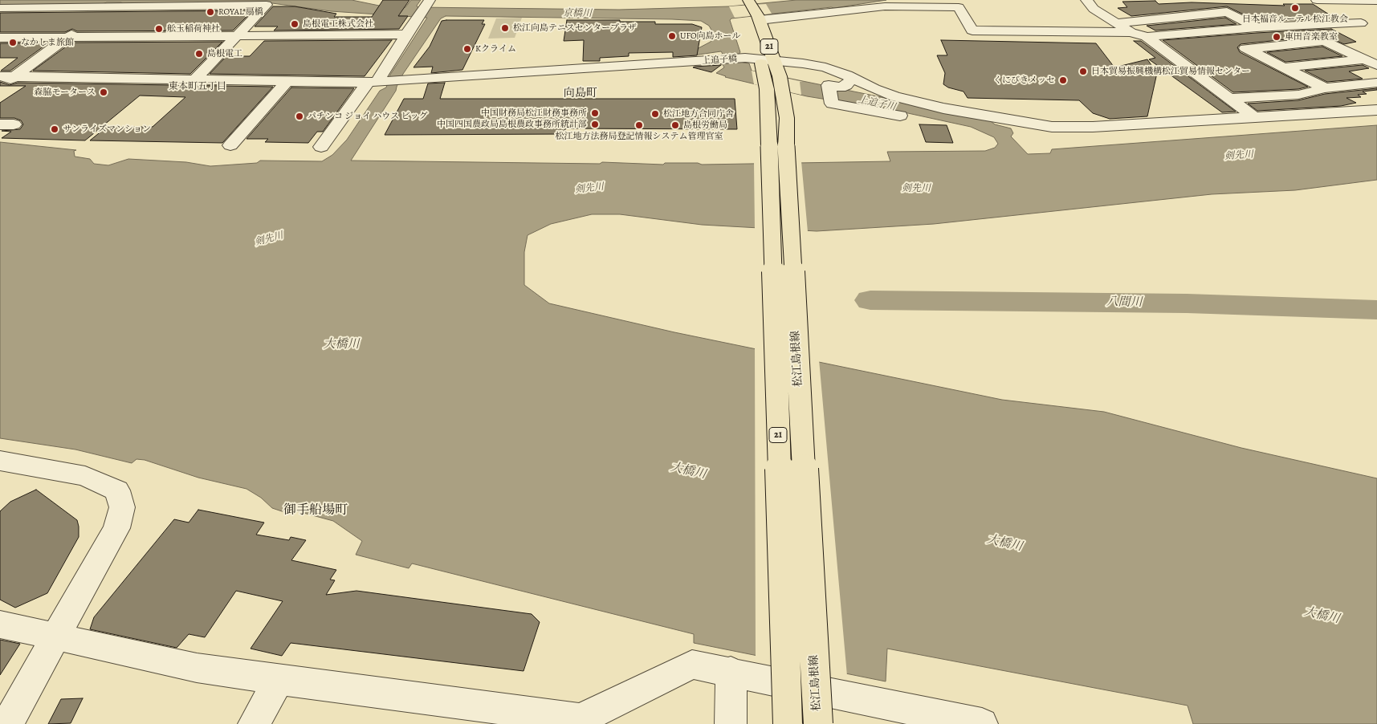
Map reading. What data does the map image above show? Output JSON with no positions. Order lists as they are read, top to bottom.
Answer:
{
  "streets": {
    "main road": ["21", "松江島根線"],
    "street": ["上追子橋"]
  },
  "crossings": [
    ["上追子橋", "松江島根線"]
  ],
  "districts": ["東本町五丁目", "向島町", "御手船場町"],
  "water": [
    "京橋川",
    "上追子川",
    "剣先川",
    "八間川",
    "大橋川"
  ],
  "places": [
    "日本福音ルーテル松江教会",
    "ROYAL 扇橋",
    "島根電工株式会社",
    "松江向島テニスセンタープラザ",
    "舩玉稲荷神社",
    "UFO向島ホール",
    "車田音楽教室",
    "なかしま旅館",
    "Kクライム",
    "島根電工",
    "日本貿易振興機構松江貿易情報センター",
    "くにびきメッセ",
    "森脇モータース",
    "中国財務局松江財務事務所",
    "松江地方合同庁舎",
    "パチンコ ジョイ ハウス ビッグ",
    "中国四国農政局島根農政事務所統計部",
    "松江地方法務局登記情報システム管理官室",
    "島根労働局",
    "サンライズマンション"
  ]
}
